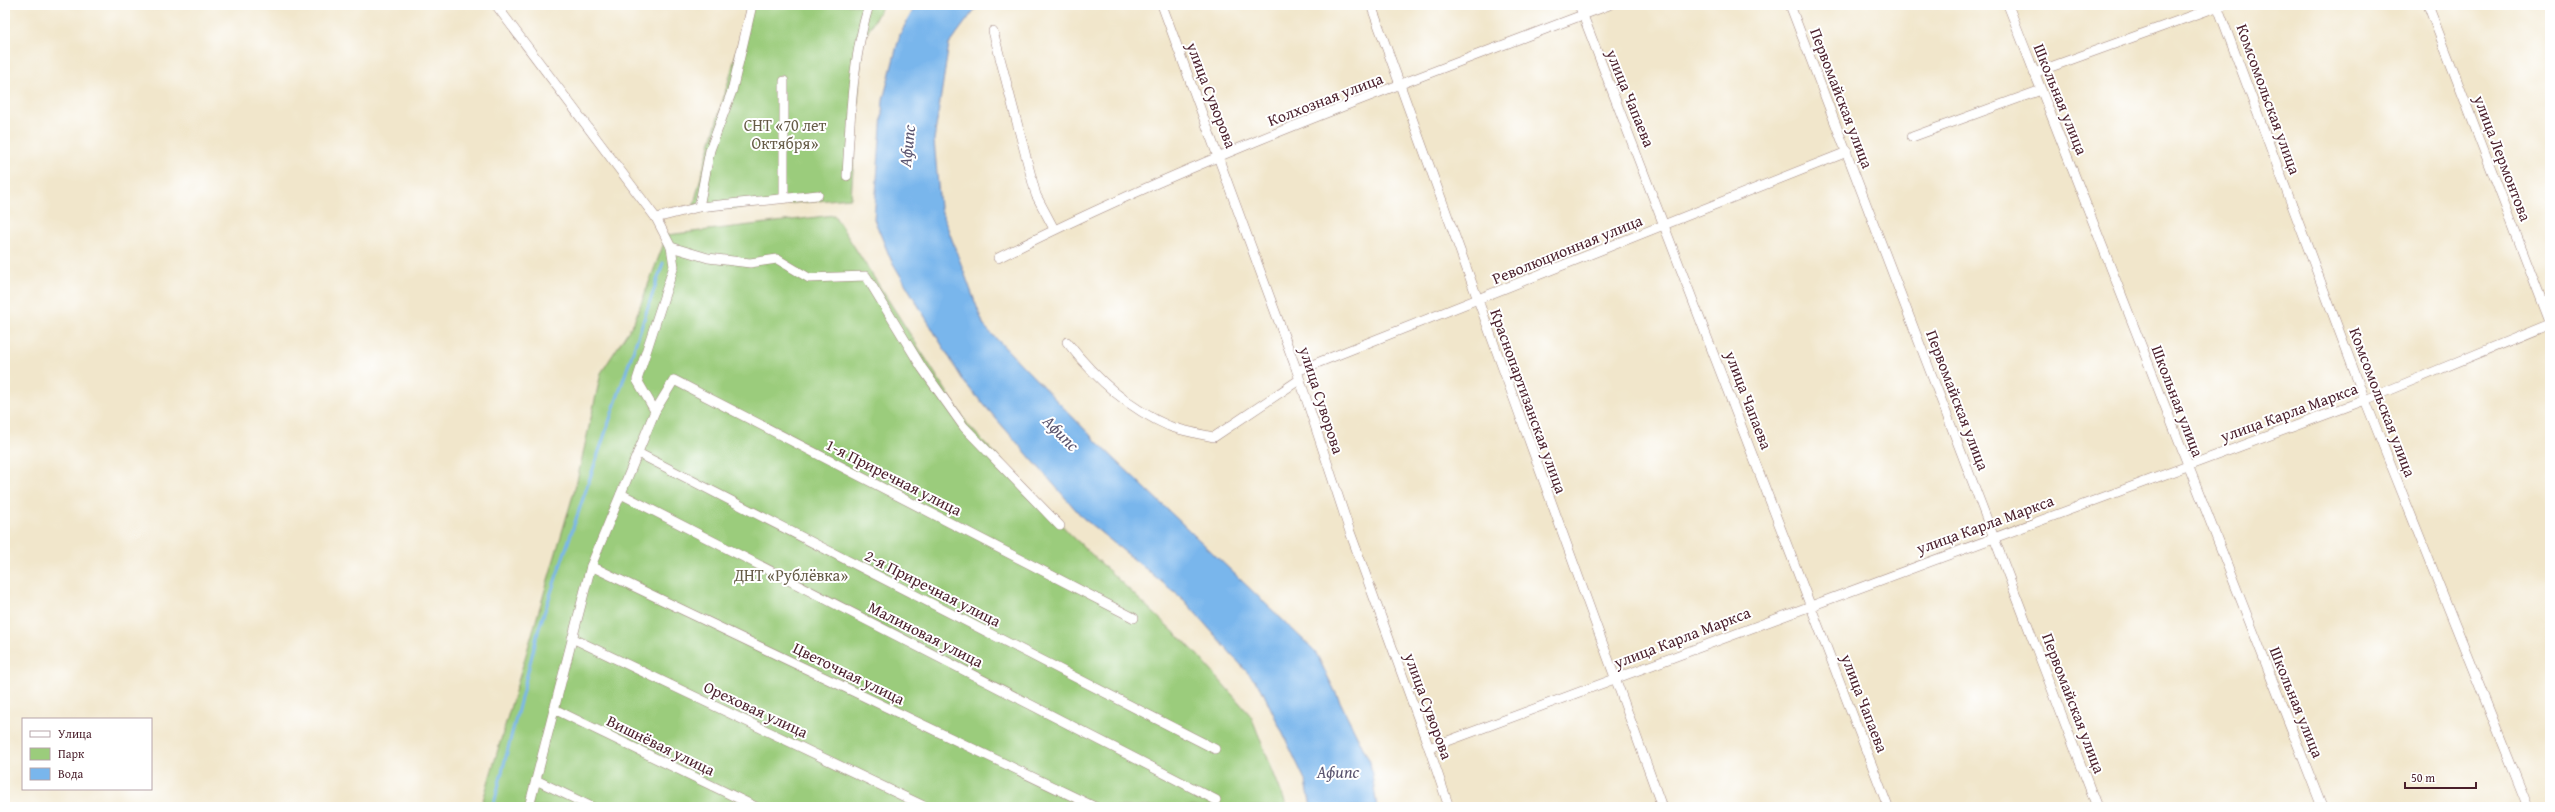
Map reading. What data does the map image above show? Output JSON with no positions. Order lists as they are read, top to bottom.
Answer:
{
  "streets": {
    "street": [
      "улица Суворова",
      "улица Чапаева",
      "Первомайская улица",
      "Колхозная улица",
      "Школьная улица",
      "Комсомольская улица",
      "улица Лермонтова",
      "Революционная улица",
      "Краснопартизанская улица",
      "улица Карла Маркса",
      "1-я Приречная улица",
      "2-я Приречная улица",
      "Малиновая улица",
      "Цветочная улица",
      "Ореховая улица",
      "Вишнёвая улица"
    ]
  },
  "crossings": [
    ["улица Суворова", "Колхозная улица"],
    ["улица Суворова", "Революционная улица"],
    ["улица Суворова", "улица Карла Маркса"],
    ["улица Чапаева", "Колхозная улица"],
    ["улица Чапаева", "Революционная улица"],
    ["улица Чапаева", "улица Карла Маркса"],
    ["Первомайская улица", "Революционная улица"],
    ["Первомайская улица", "улица Карла Маркса"],
    ["Колхозная улица", "Краснопартизанская улица"],
    ["Школьная улица", "улица Карла Маркса"],
    ["Комсомольская улица", "улица Карла Маркса"],
    ["улица Лермонтова", "улица Карла Маркса"],
    ["Революционная улица", "Краснопартизанская улица"],
    ["Краснопартизанская улица", "улица Карла Маркса"]
  ],
  "water": ["Афипс"],
  "parks": ["СНТ «70 лет Октября»", "ДНТ «Рублёвка»"],
  "legend": ["Улица", "Парк", "Вода"],
  "scale_bar": "50 m"
}
